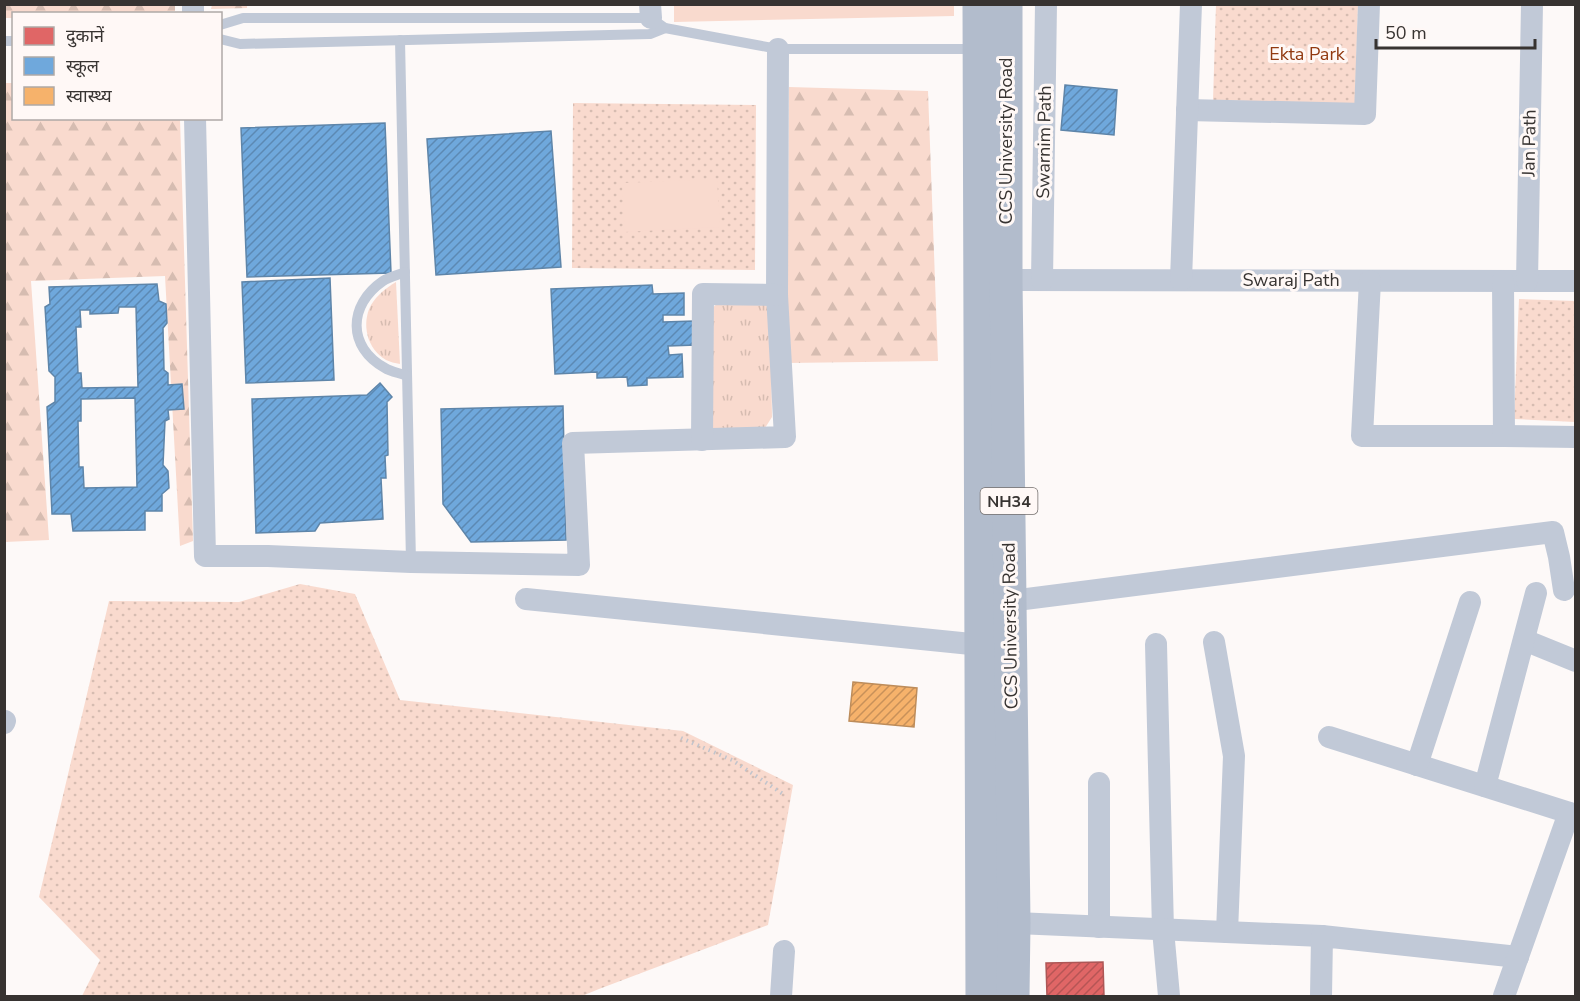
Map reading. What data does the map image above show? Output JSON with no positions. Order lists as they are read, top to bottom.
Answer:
{
  "streets": {
    "highway": ["CCS University Road", "NH34"],
    "street": ["Swarnim Path", "Jan Path", "Swaraj Path"]
  },
  "crossings": [
    ["CCS University Road", "Swaraj Path"],
    ["Swarnim Path", "Swaraj Path"],
    ["Jan Path", "Swaraj Path"]
  ],
  "parks": ["Ekta Park"],
  "legend": ["दुकानें", "स्कूल", "स्वास्थ्य"],
  "scale_bar": "50 m"
}
